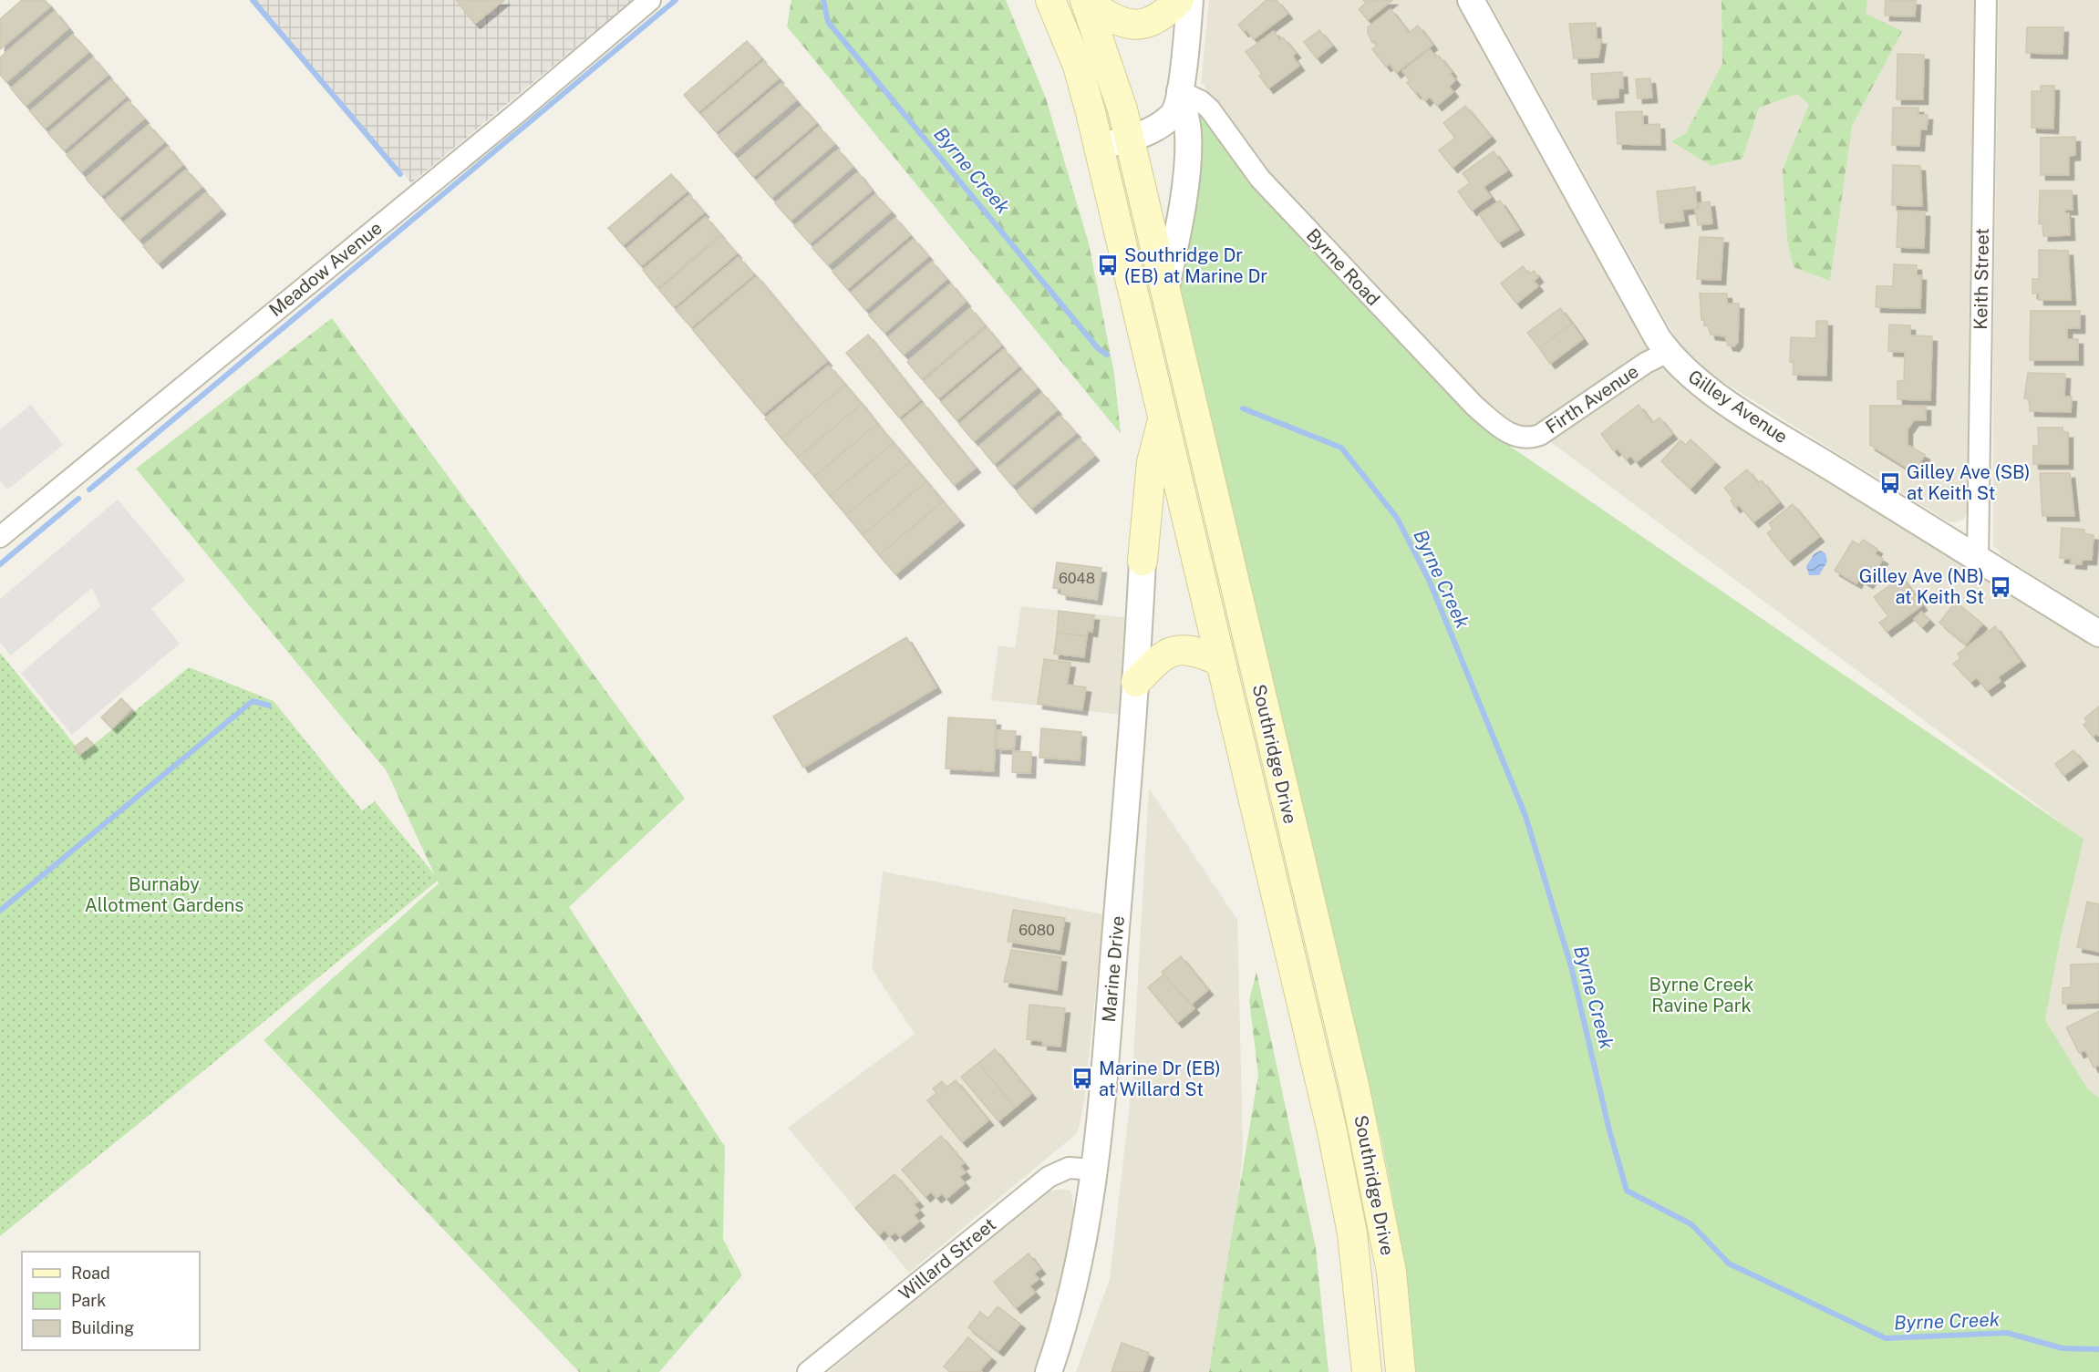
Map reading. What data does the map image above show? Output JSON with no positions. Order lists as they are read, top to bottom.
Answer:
{
  "streets": {
    "main road": ["Southridge Drive"],
    "street": [
      "Byrne Road",
      "Meadow Avenue",
      "Keith Street",
      "Firth Avenue",
      "Gilley Avenue",
      "Marine Drive",
      "Willard Street"
    ]
  },
  "crossings": [
    ["Byrne Road", "Firth Avenue"],
    ["Keith Street", "Gilley Avenue"],
    ["Firth Avenue", "Gilley Avenue"],
    ["Marine Drive", "Willard Street"]
  ],
  "water": ["Byrne Creek"],
  "parks": ["Burnaby Allotment Gardens", "Byrne Creek Ravine Park"],
  "places": {
    "bus stop": [
      "Southridge Dr (EB) at Marine Dr",
      "Gilley Ave (SB) at Keith St",
      "Gilley Ave (NB) at Keith St",
      "Marine Dr (EB) at Willard St"
    ]
  },
  "house_numbers": ["6048", "6080"],
  "legend": ["Road", "Park", "Building"]
}
